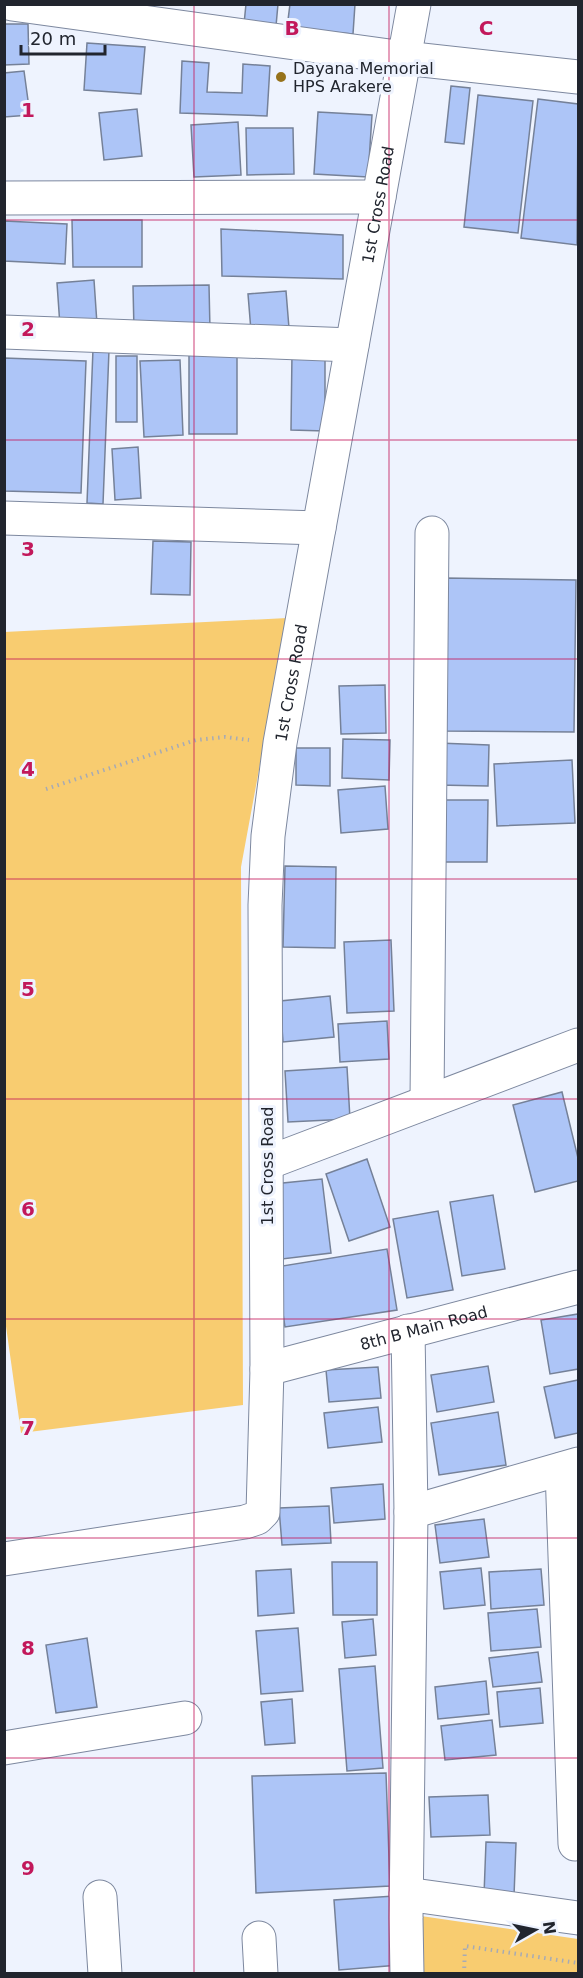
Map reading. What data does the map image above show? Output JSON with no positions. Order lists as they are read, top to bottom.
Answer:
{
  "streets": {
    "street": ["1st Cross Road", "8th B Main Road"]
  },
  "crossings": [
    ["1st Cross Road", "8th B Main Road"]
  ],
  "places": ["Dayana Memorial HPS Arakere"],
  "scale_bar": "20 m",
  "north": "right",
  "grid": {
    "columns": ["B", "C"],
    "rows": [
      "1",
      "2",
      "3",
      "4",
      "5",
      "6",
      "7",
      "8",
      "9"
    ]
  }
}
